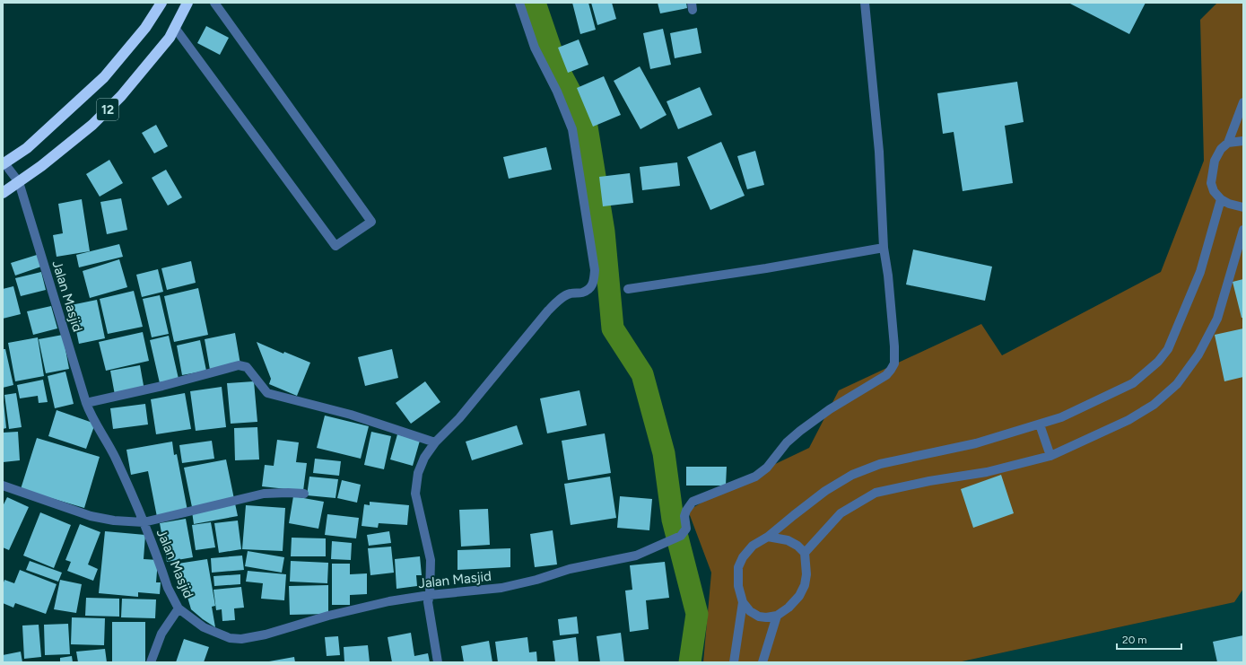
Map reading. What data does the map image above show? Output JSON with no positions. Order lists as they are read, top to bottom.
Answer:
{
  "streets": {
    "highway": ["12"],
    "street": ["Jalan Masjid"]
  },
  "crossings": [
    ["12", "Jalan Masjid"]
  ],
  "scale_bar": "20 m"
}
